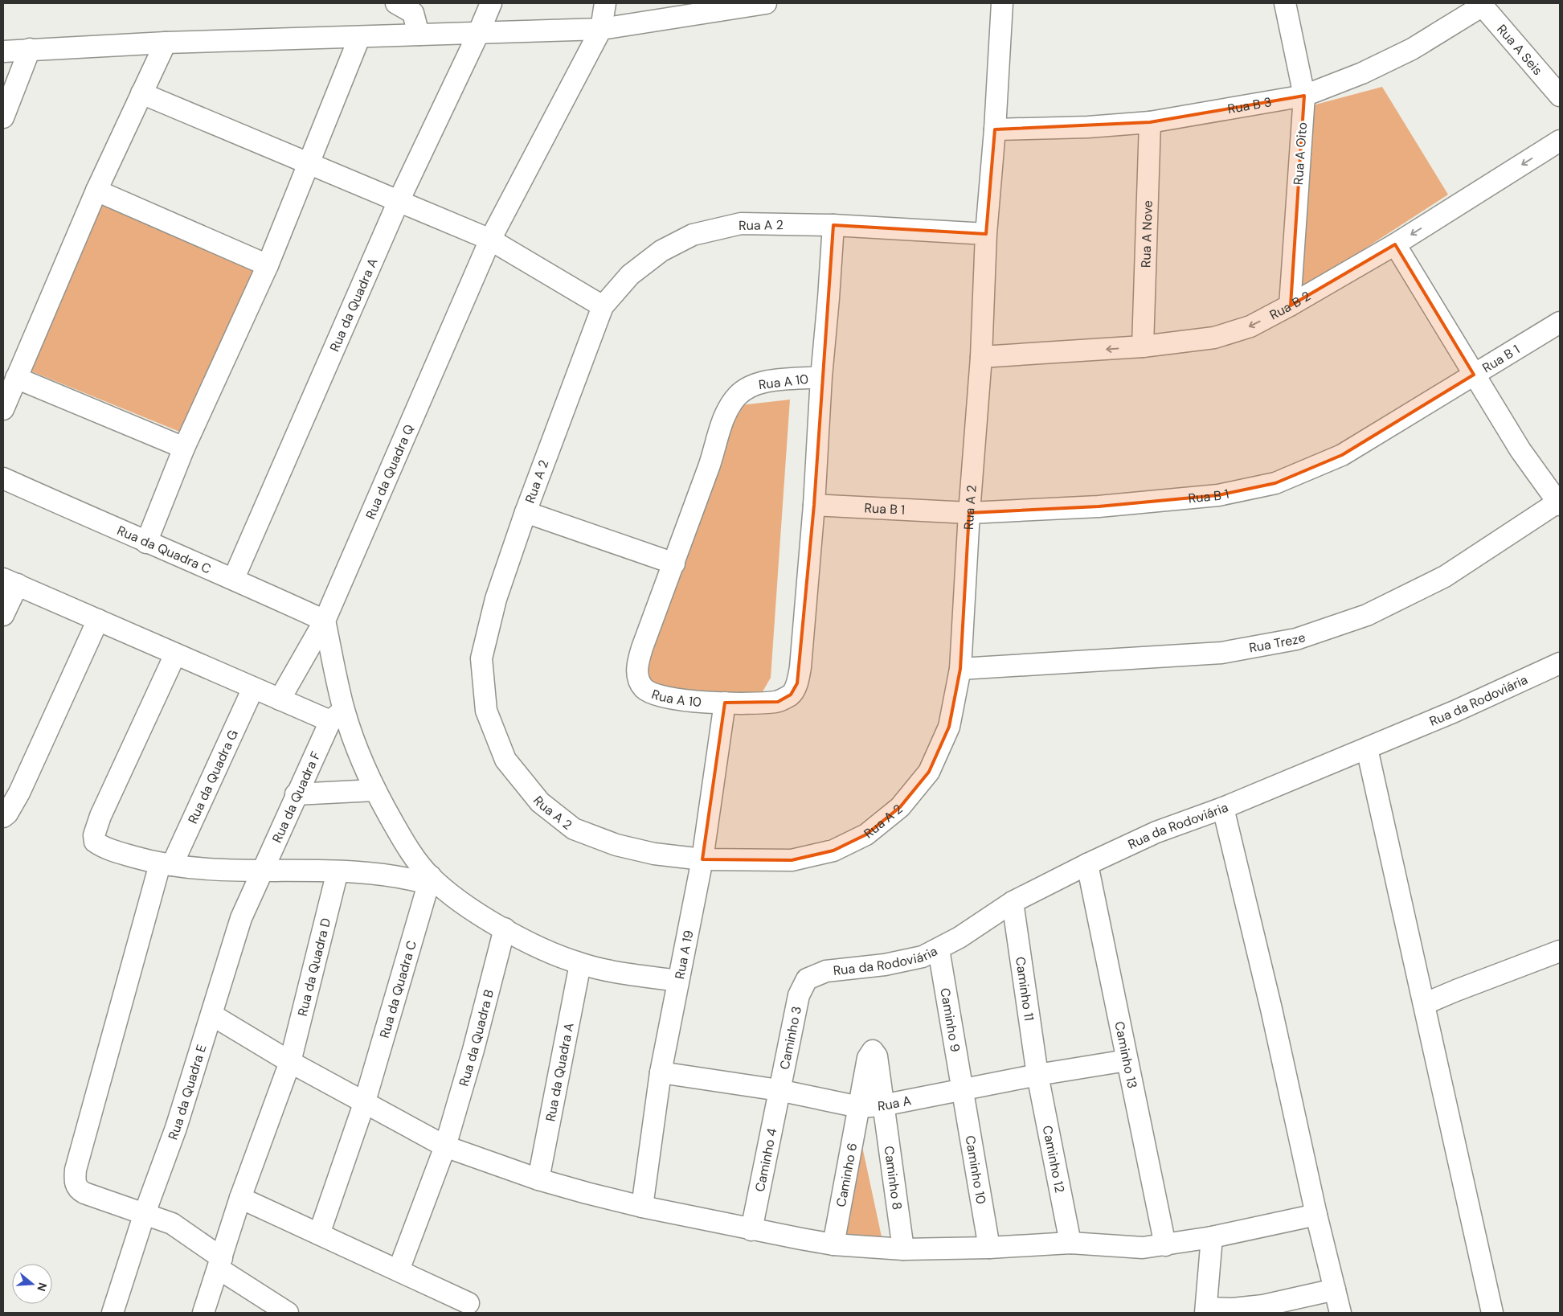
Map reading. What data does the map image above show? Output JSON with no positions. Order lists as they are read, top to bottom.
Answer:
{
  "streets": {
    "street": [
      "Rua A Seis",
      "Rua B 3",
      "Rua A Oito",
      "Rua A 2",
      "Rua A Nove",
      "Rua da Quadra A",
      "Rua B 2",
      "Rua B 1",
      "Rua A 10",
      "Rua da Quadra Q",
      "Rua da Quadra C",
      "Rua Treze",
      "Rua da Rodoviária",
      "Rua da Quadra G",
      "Rua da Quadra F",
      "Rua A 19",
      "Rua da Quadra D",
      "Caminho 11",
      "Caminho 9",
      "Rua da Quadra B",
      "Caminho 3",
      "Caminho 13",
      "Rua da Quadra E",
      "Rua A",
      "Caminho 12",
      "Caminho 4",
      "Caminho 10",
      "Caminho 6",
      "Caminho 8"
    ]
  },
  "crossings": [
    ["Rua A Seis", "Rua B 3"],
    ["Rua B 3", "Rua A Oito"],
    ["Rua B 3", "Rua A 2"],
    ["Rua B 3", "Rua A Nove"],
    ["Rua A Oito", "Rua B 2"],
    ["Rua A 2", "Rua B 2"],
    ["Rua A 2", "Rua B 1"],
    ["Rua A 2", "Rua A 10"],
    ["Rua A 2", "Rua Treze"],
    ["Rua A 2", "Rua A 19"],
    ["Rua A Nove", "Rua B 2"],
    ["Rua da Quadra A", "Rua da Quadra C"],
    ["Rua B 1", "Rua A 10"],
    ["Rua A 10", "Rua A 19"],
    ["Rua da Quadra Q", "Rua da Quadra C"],
    ["Rua da Rodoviária", "Caminho 11"],
    ["Rua da Rodoviária", "Caminho 9"],
    ["Rua da Rodoviária", "Caminho 3"],
    ["Rua da Rodoviária", "Caminho 13"],
    ["Rua da Quadra G", "Rua da Quadra D"],
    ["Rua da Quadra G", "Rua da Quadra E"],
    ["Rua da Quadra F", "Rua da Quadra E"],
    ["Rua A 19", "Rua A"],
    ["Caminho 11", "Rua A"],
    ["Caminho 11", "Caminho 12"],
    ["Caminho 9", "Rua A"],
    ["Caminho 9", "Caminho 10"],
    ["Caminho 3", "Rua A"],
    ["Caminho 3", "Caminho 4"],
    ["Caminho 13", "Rua A"],
    ["Rua A", "Caminho 12"],
    ["Rua A", "Caminho 4"],
    ["Rua A", "Caminho 10"],
    ["Rua A", "Caminho 6"],
    ["Rua A", "Caminho 8"],
    ["Caminho 6", "Caminho 8"]
  ],
  "one_way": ["Rua B 2"],
  "north": "right"
}
